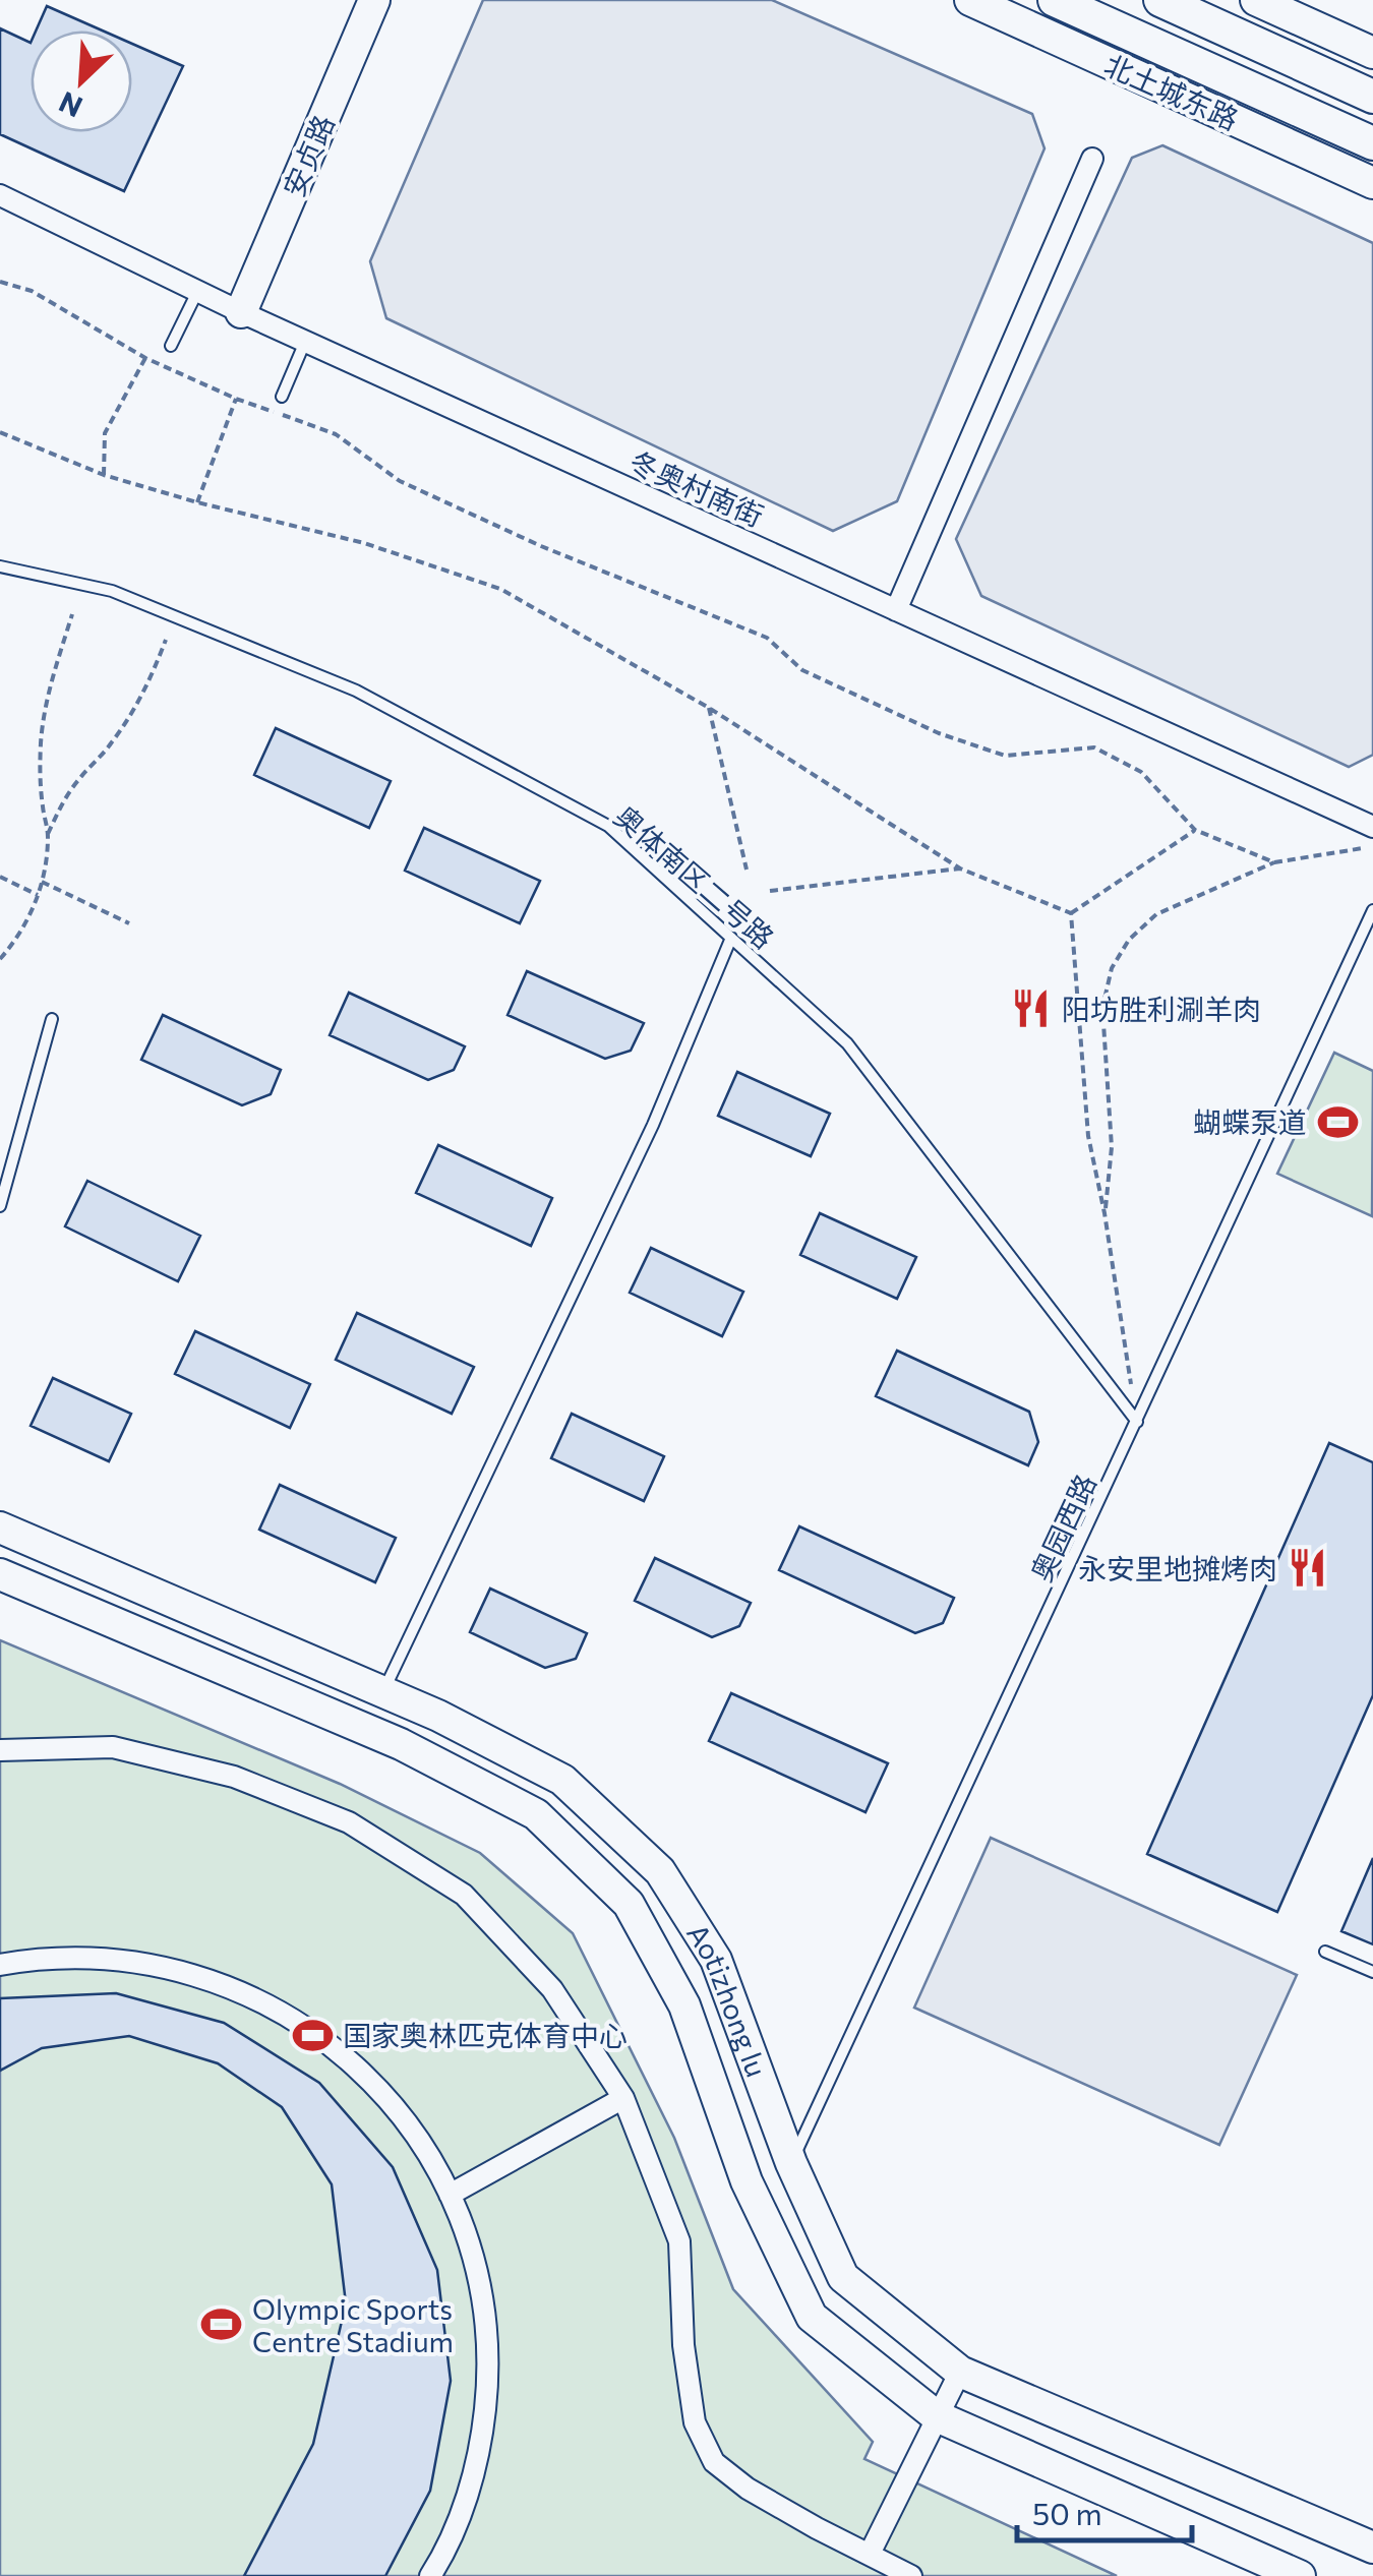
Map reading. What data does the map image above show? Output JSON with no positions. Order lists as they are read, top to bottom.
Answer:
{
  "streets": {
    "main road": ["北土城东路", "安贞路", "Aotizhong lu"],
    "street": ["冬奥村南街"],
    "lane": ["奥体南区二号路", "奥园西路"]
  },
  "crossings": [
    ["安贞路", "冬奥村南街"],
    ["奥体南区二号路", "奥园西路"],
    ["奥园西路", "Aotizhong lu"]
  ],
  "places": {
    "restaurant": ["阳坊胜利涮羊肉", "永安里地摊烤肉"],
    "sports": ["蝴蝶泵道", "国家奥林匹克体育中心", "Olympic Sports Centre Stadium"]
  },
  "scale_bar": "50 m",
  "north": "bottom left"
}
